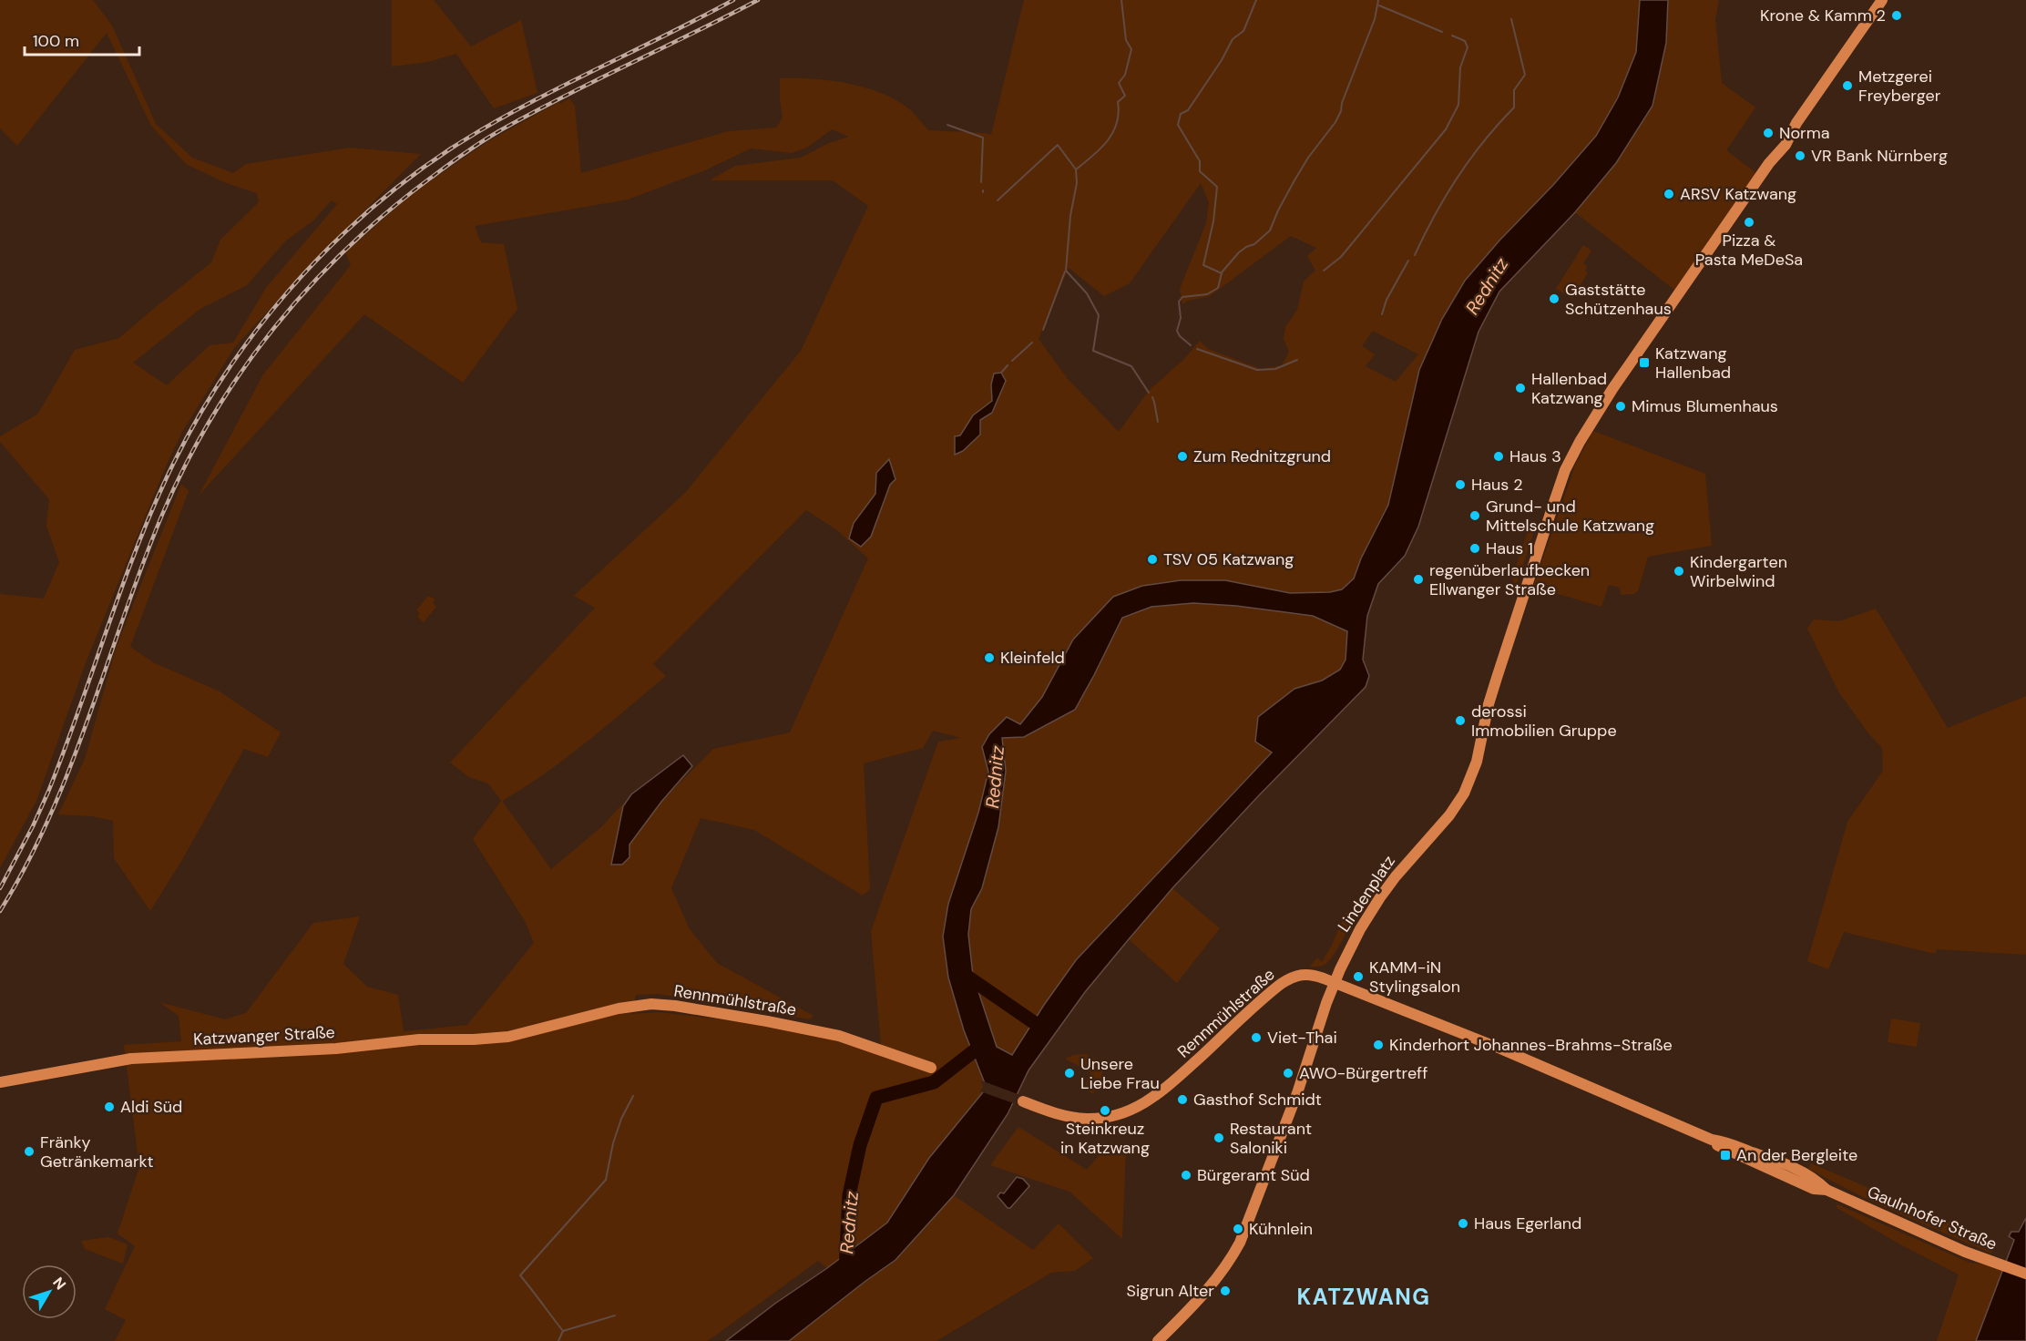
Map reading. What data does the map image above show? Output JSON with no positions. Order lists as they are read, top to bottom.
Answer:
{
  "streets": {
    "main road": [
      "Lindenplatz",
      "Rennmühlstraße",
      "Katzwanger Straße",
      "Gaulnhofer Straße"
    ]
  },
  "crossings": [
    ["Lindenplatz", "Rennmühlstraße"],
    ["Lindenplatz", "Gaulnhofer Straße"],
    ["Rennmühlstraße", "Katzwanger Straße"],
    ["Rennmühlstraße", "Gaulnhofer Straße"]
  ],
  "districts": ["KATZWANG"],
  "water": ["Rednitz"],
  "places": {
    "other": [
      "Krone & Kamm 2",
      "Metzgerei Freyberger",
      "Norma",
      "VR Bank Nürnberg",
      "ARSV Katzwang",
      "Pizza & Pasta MeDeSa",
      "Gaststätte Schützenhaus",
      "Hallenbad Katzwang",
      "Mimus Blumenhaus",
      "Zum Rednitzgrund",
      "Haus 3",
      "Haus 2",
      "Grund- und Mittelschule Katzwang",
      "Haus 1",
      "TSV 05 Katzwang",
      "Kindergarten Wirbelwind",
      "regenüberlaufbecken Ellwanger Straße",
      "Kleinfeld",
      "derossi Immobilien Gruppe",
      "KAMM-iN Stylingsalon",
      "Viet-Thai",
      "Kinderhort Johannes-Brahms-Straße",
      "Unsere Liebe Frau",
      "AWO-Bürgertreff",
      "Gasthof Schmidt",
      "Aldi Süd",
      "Steinkreuz in Katzwang",
      "Restaurant Saloniki",
      "Fränky Getränkemarkt",
      "Bürgeramt Süd",
      "Haus Egerland",
      "Kühnlein",
      "Sigrun Alter"
    ],
    "transit": ["Katzwang Hallenbad", "An der Bergleite"]
  },
  "scale_bar": "100 m",
  "north": "top right"
}
